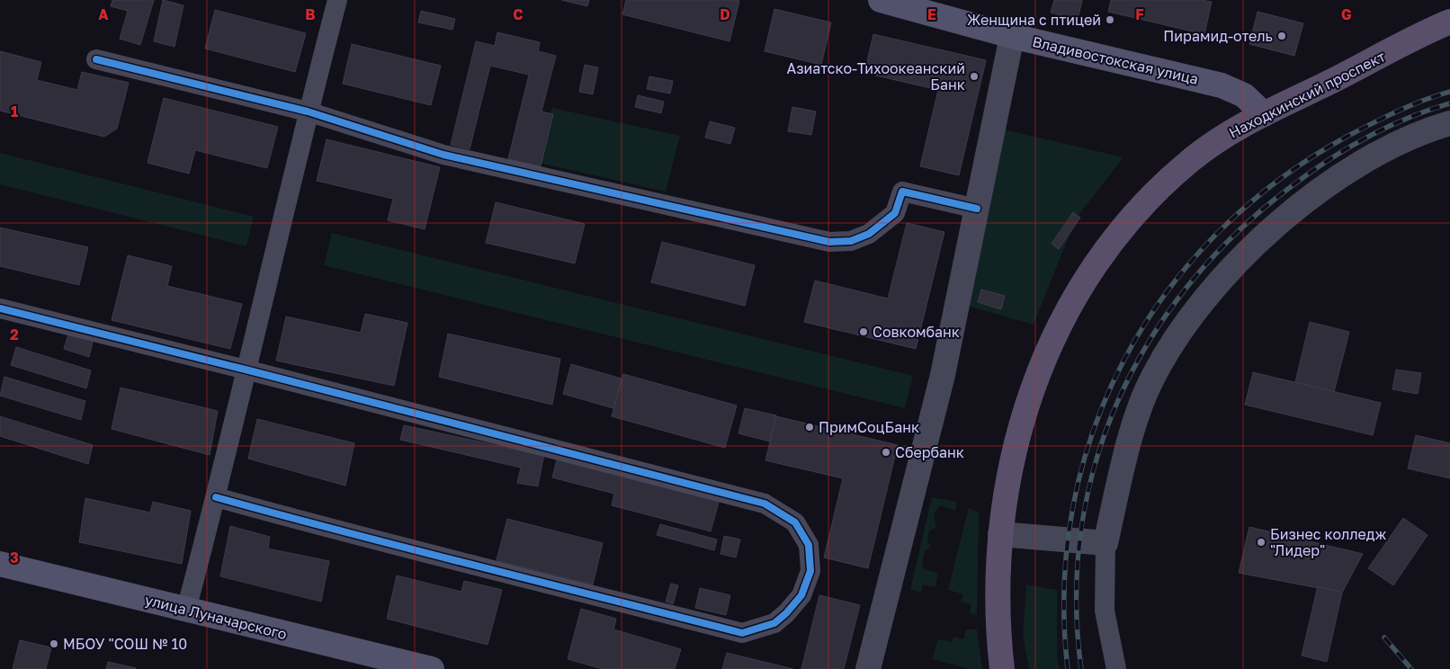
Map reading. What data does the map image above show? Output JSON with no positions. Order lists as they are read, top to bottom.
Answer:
{
  "streets": {
    "main road": ["Владивостокская улица", "Находкинский проспект", "улица Луначарского"]
  },
  "crossings": [
    ["Владивостокская улица", "Находкинский проспект"]
  ],
  "places": [
    "Женщина с птицей",
    "Пирамид-отель",
    "Азиатско-Тихоокеанский Банк",
    "Совкомбанк",
    "ПримСоцБанк",
    "Сбербанк",
    "Бизнес колледж \"Лидер\"",
    "МБОУ \"СОШ № 10"
  ],
  "grid": {
    "columns": [
      "A",
      "B",
      "C",
      "D",
      "E",
      "F",
      "G"
    ],
    "rows": ["1", "2", "3"]
  }
}
